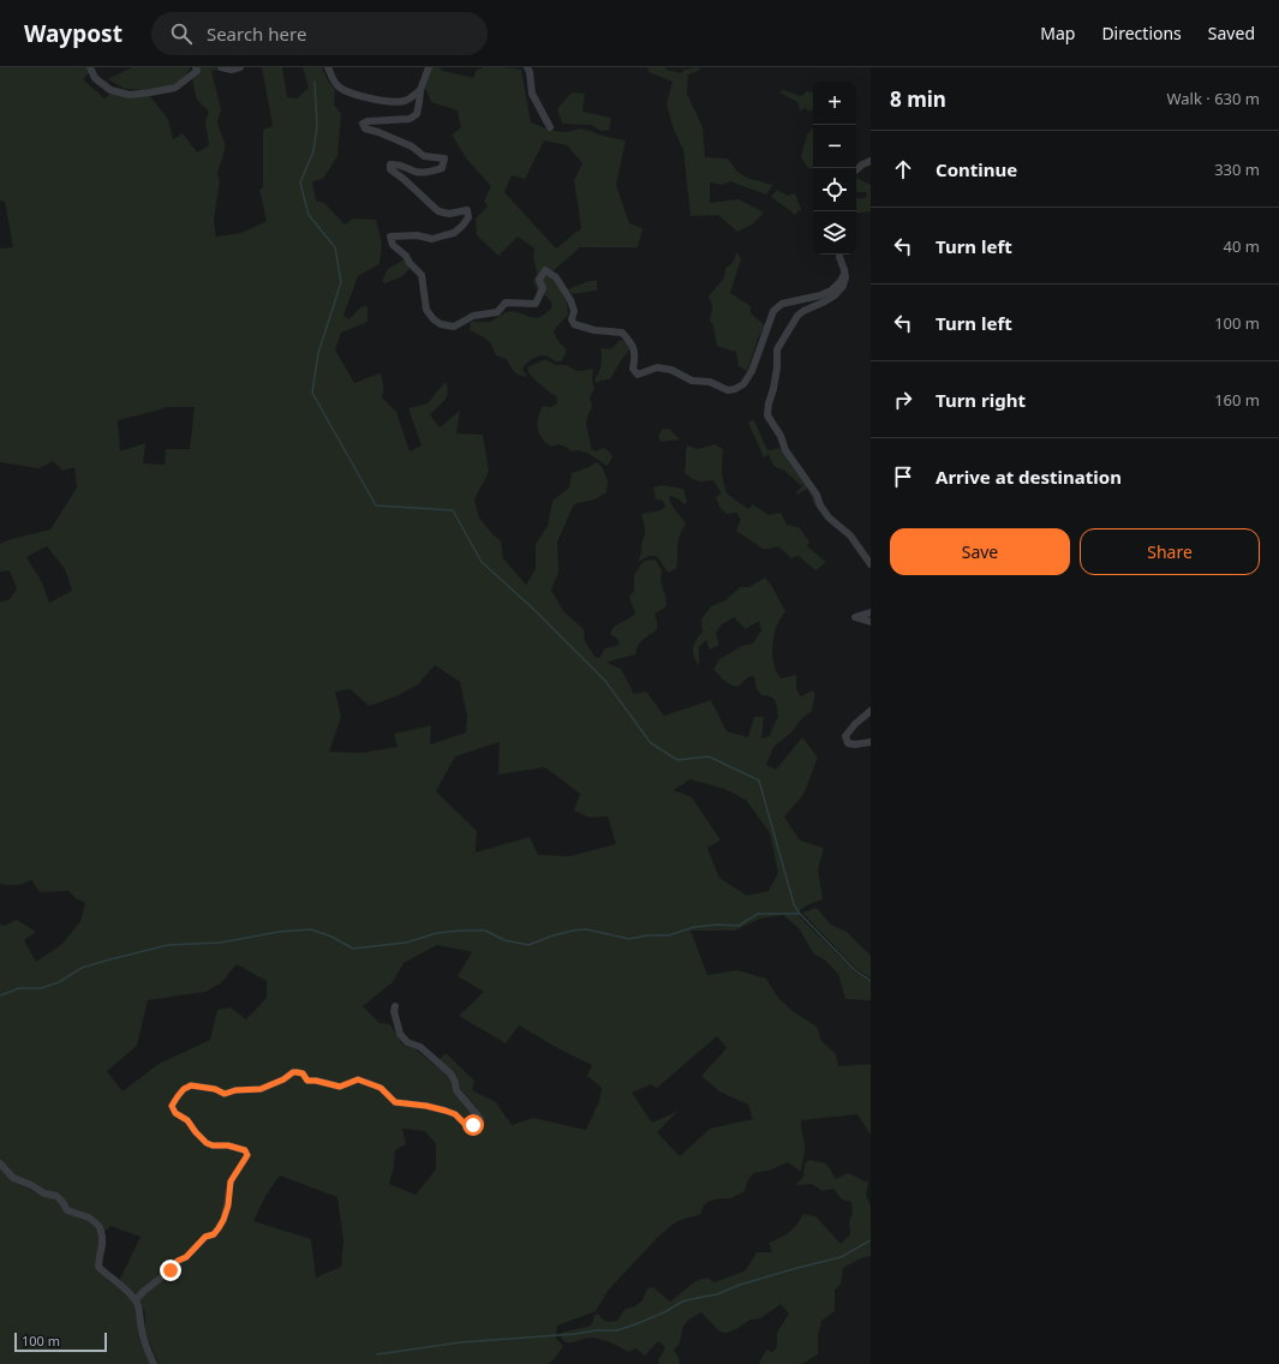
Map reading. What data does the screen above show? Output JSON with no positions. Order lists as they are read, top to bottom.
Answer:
{
  "scale_bar": "100 m",
  "page": {
    "header": "Waypost",
    "search": "Search here",
    "nav": ["Map", "Directions", "Saved"],
    "heading": ["8 min", "Walk · 630 m"],
    "map_buttons": ["+", "−"],
    "list": [
      ["Continue", "330 m"],
      ["Turn left", "40 m"],
      ["Turn left", "100 m"],
      ["Turn right", "160 m"],
      "Arrive at destination"
    ],
    "buttons": ["Save", "Share"],
    "scale": "100 m"
  }
}
